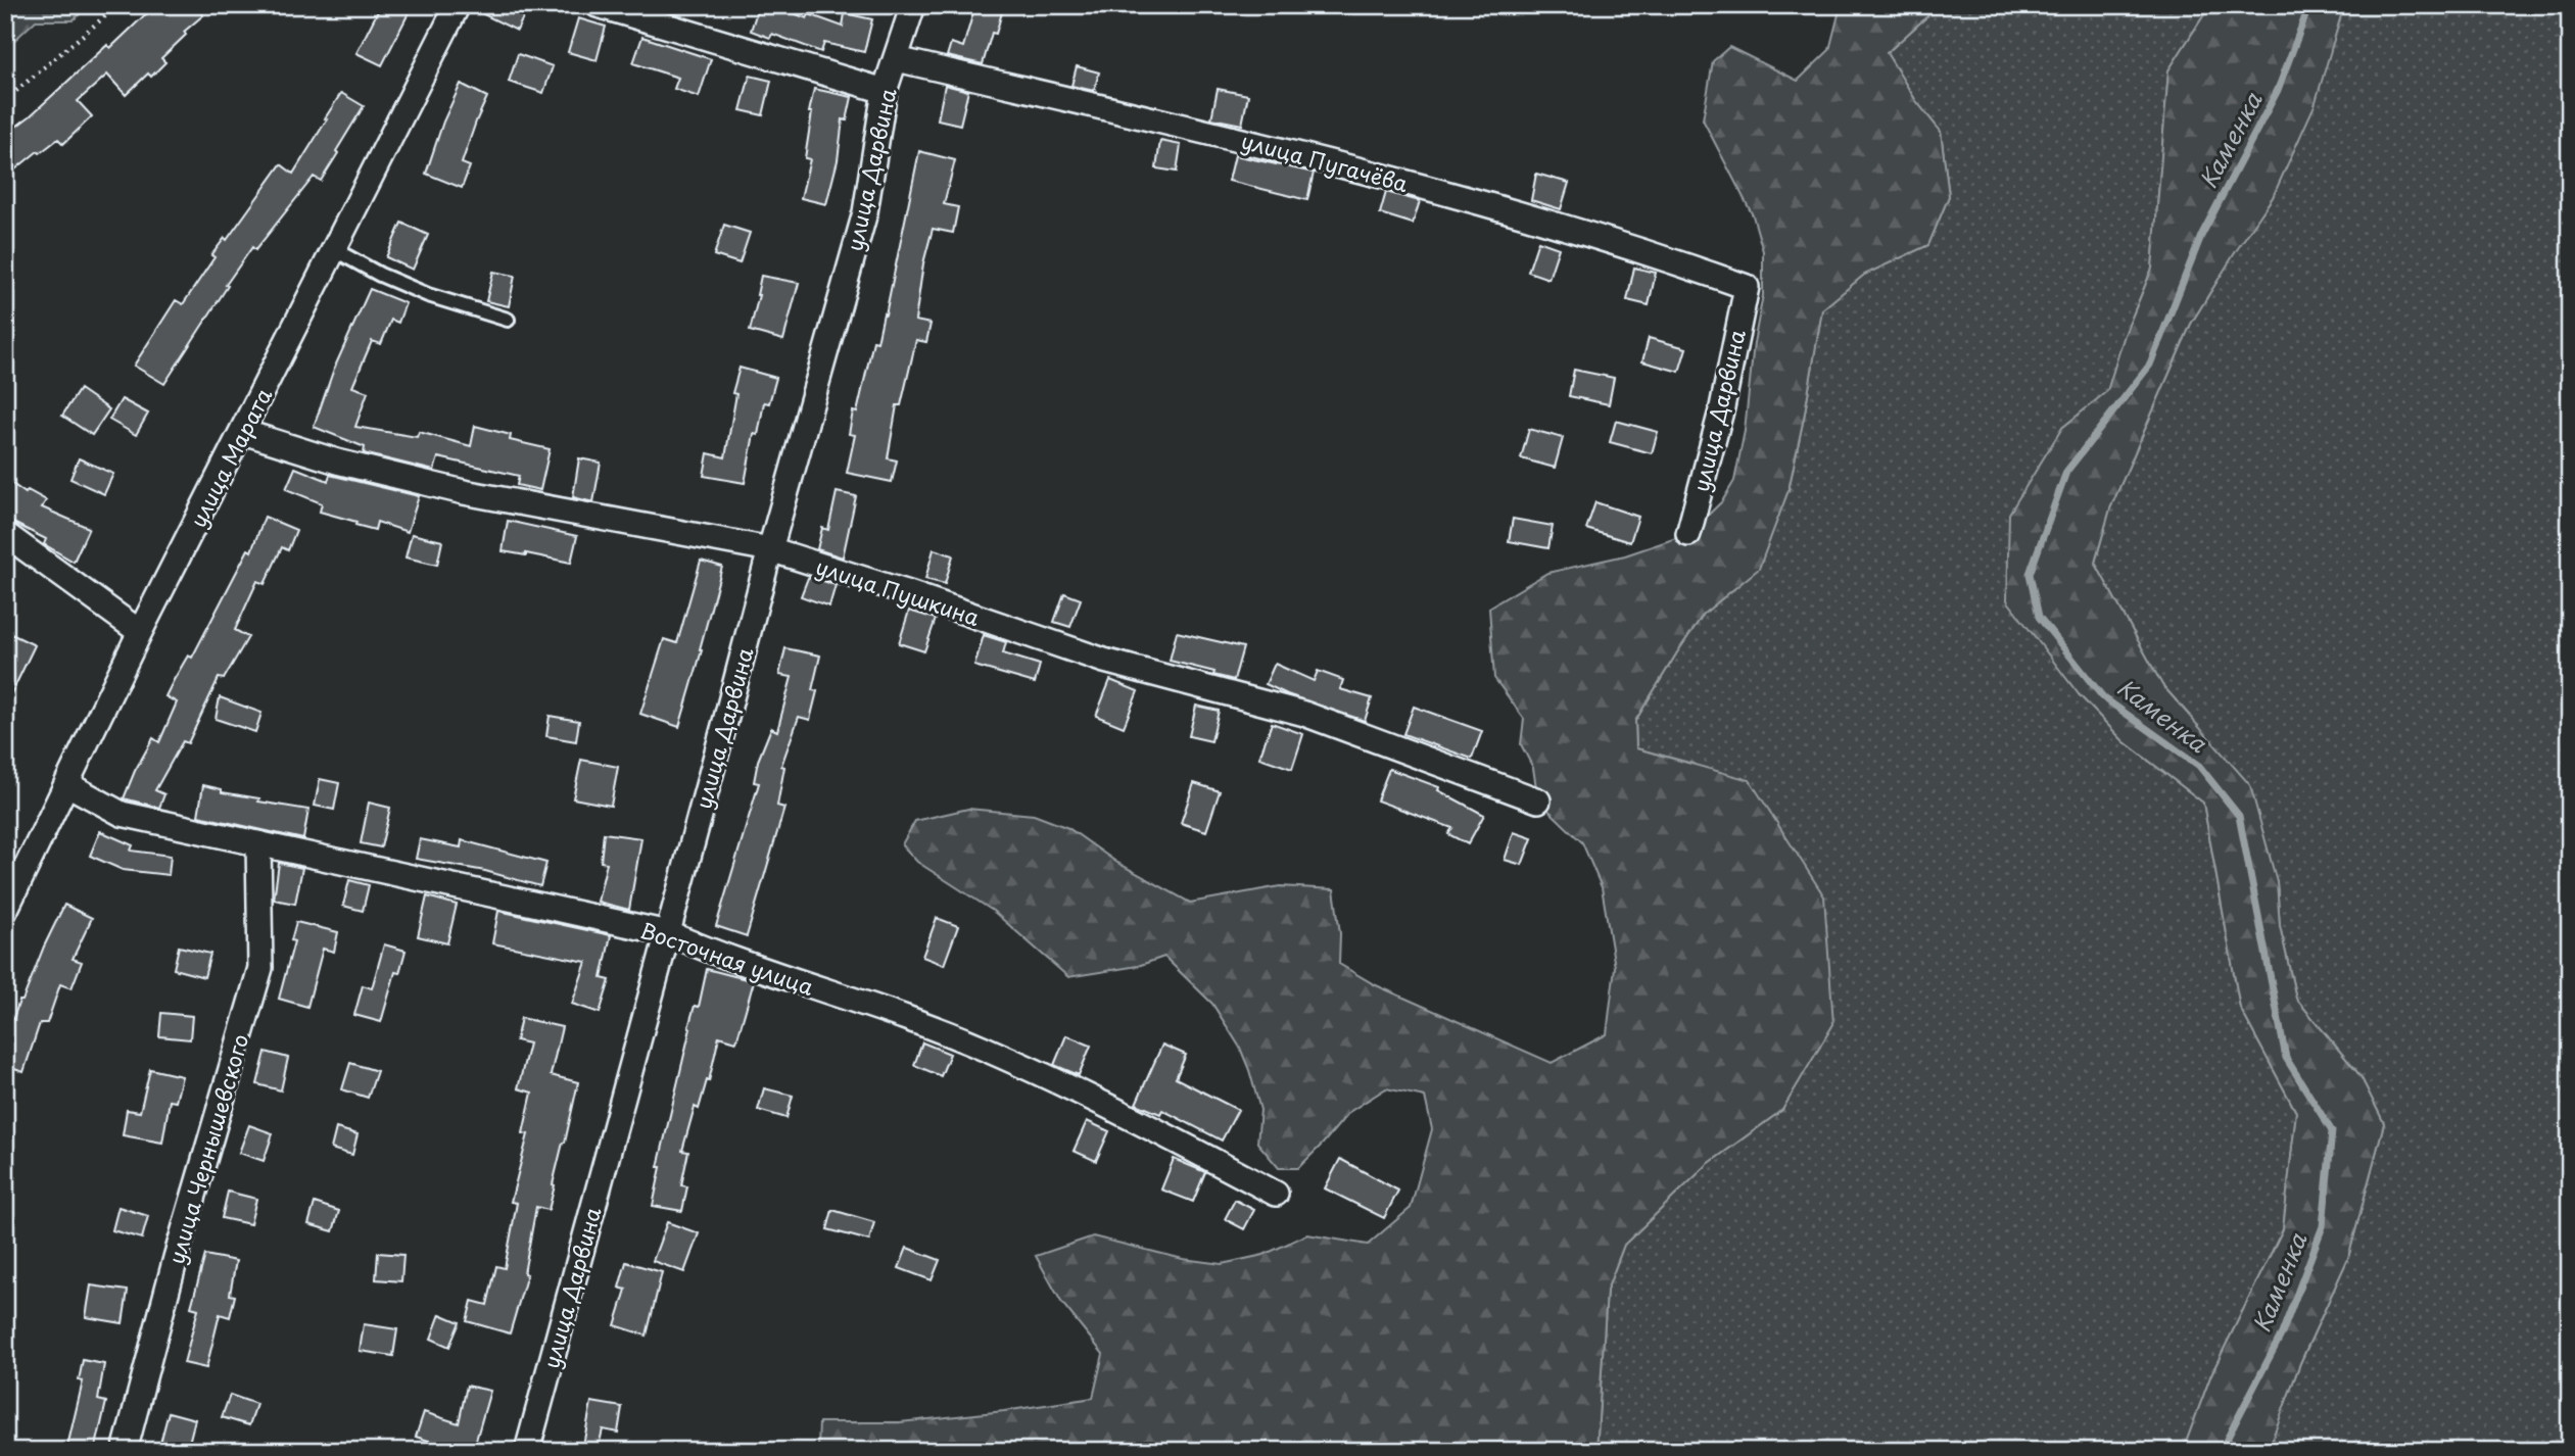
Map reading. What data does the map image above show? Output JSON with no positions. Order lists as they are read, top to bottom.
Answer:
{
  "streets": {
    "street": [
      "улица Пугачёва",
      "улица Дарвина",
      "улица Марата",
      "улица Пушкина",
      "Восточная улица",
      "улица Чернышевского"
    ]
  },
  "crossings": [
    ["улица Пугачёва", "улица Дарвина"],
    ["улица Дарвина", "улица Пушкина"],
    ["улица Дарвина", "Восточная улица"],
    ["улица Марата", "улица Пушкина"],
    ["улица Марата", "Восточная улица"],
    ["Восточная улица", "улица Чернышевского"]
  ],
  "water": ["Каменка"]
}
